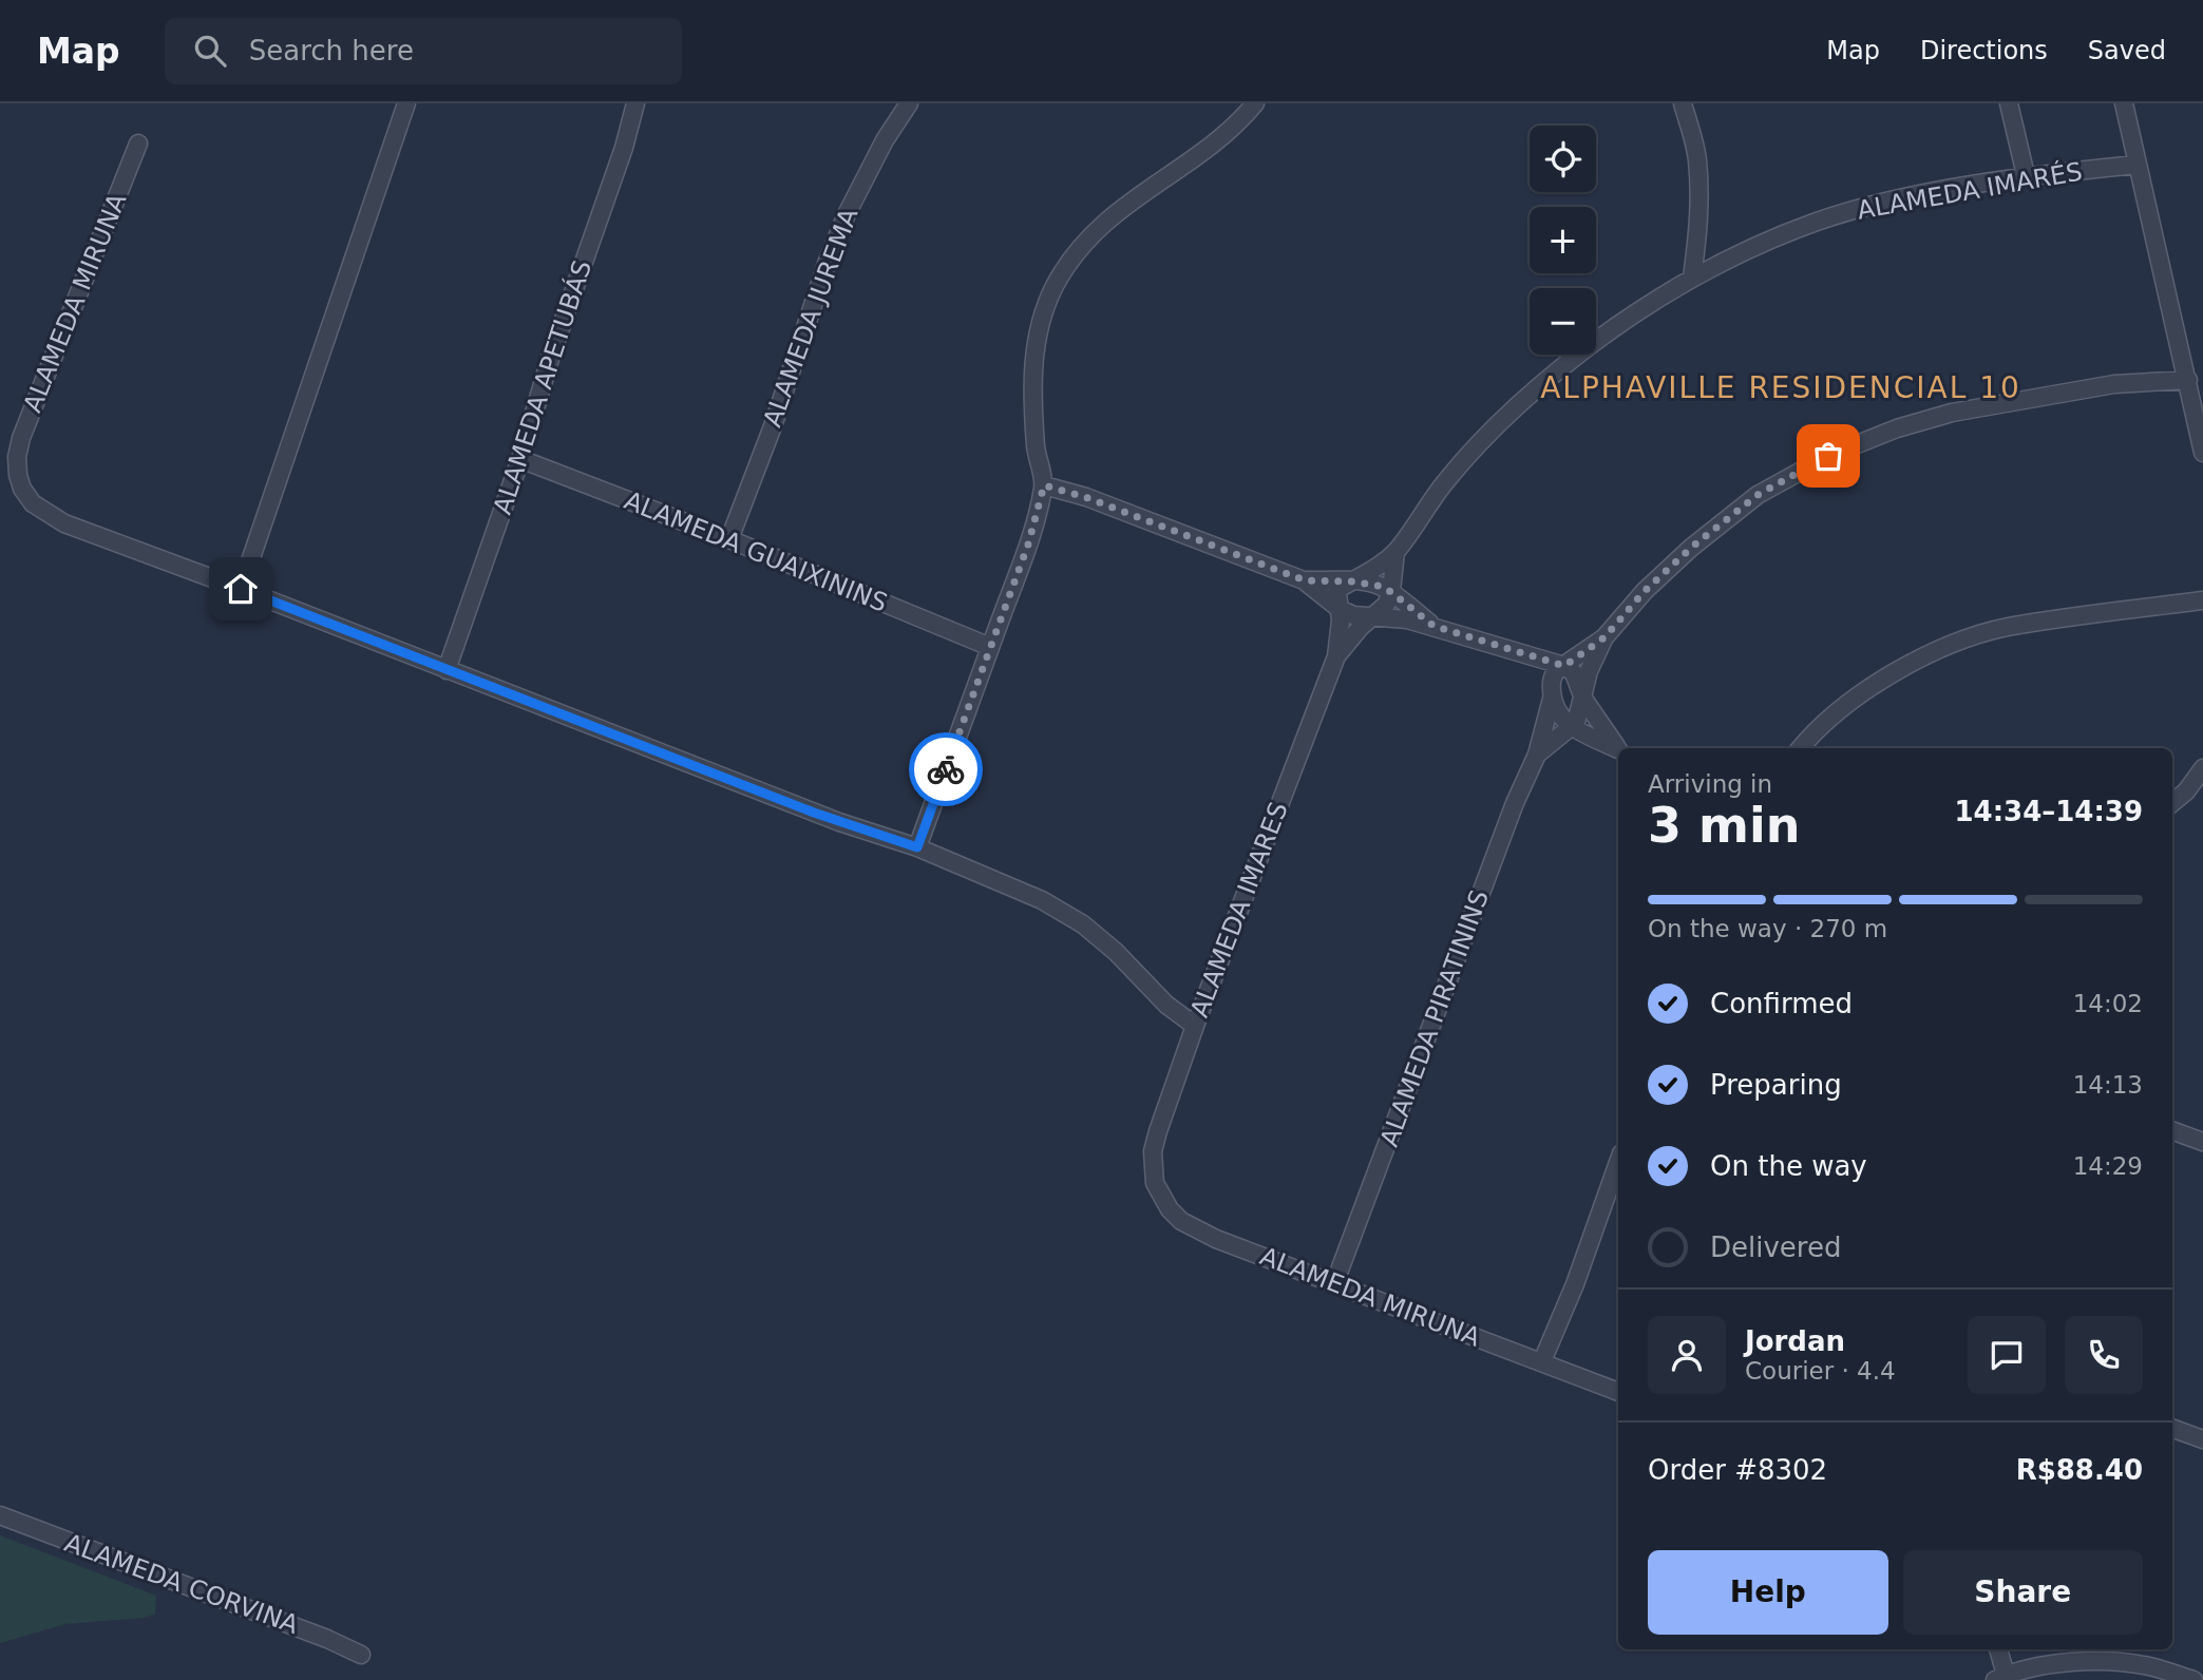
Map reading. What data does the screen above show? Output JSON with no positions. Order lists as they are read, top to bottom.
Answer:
{
  "streets": {
    "street": [
      "ALAMEDA IMARÉS",
      "ALAMEDA MIRUNA",
      "ALAMEDA JUREMA",
      "ALAMEDA APETUBÁS",
      "ALAMEDA GUAIXININS",
      "ALAMEDA IMARES",
      "ALAMEDA PIRATININS",
      "ALAMEDA CORVINA"
    ]
  },
  "crossings": [
    ["ALAMEDA MIRUNA", "ALAMEDA APETUBÁS"],
    ["ALAMEDA MIRUNA", "ALAMEDA IMARES"],
    ["ALAMEDA MIRUNA", "ALAMEDA PIRATININS"],
    ["ALAMEDA JUREMA", "ALAMEDA GUAIXININS"],
    ["ALAMEDA APETUBÁS", "ALAMEDA GUAIXININS"]
  ],
  "districts": ["ALPHAVILLE RESIDENCIAL 10"],
  "page": {
    "header": "Map",
    "search": "Search here",
    "nav": ["Map", "Directions", "Saved"],
    "map_buttons": ["+", "−"],
    "heading": ["3 min", "Arriving in", "14:34–14:39"],
    "panel": [
      "Jordan",
      "Courier · 4.4",
      "Order #8302",
      "R$88.40"
    ],
    "bar": "On the way · 270 m",
    "list": [
      ["Confirmed", "14:02"],
      ["Preparing", "14:13"],
      ["On the way", "14:29"],
      "Delivered"
    ],
    "buttons": ["Help", "Share"]
  }
}
